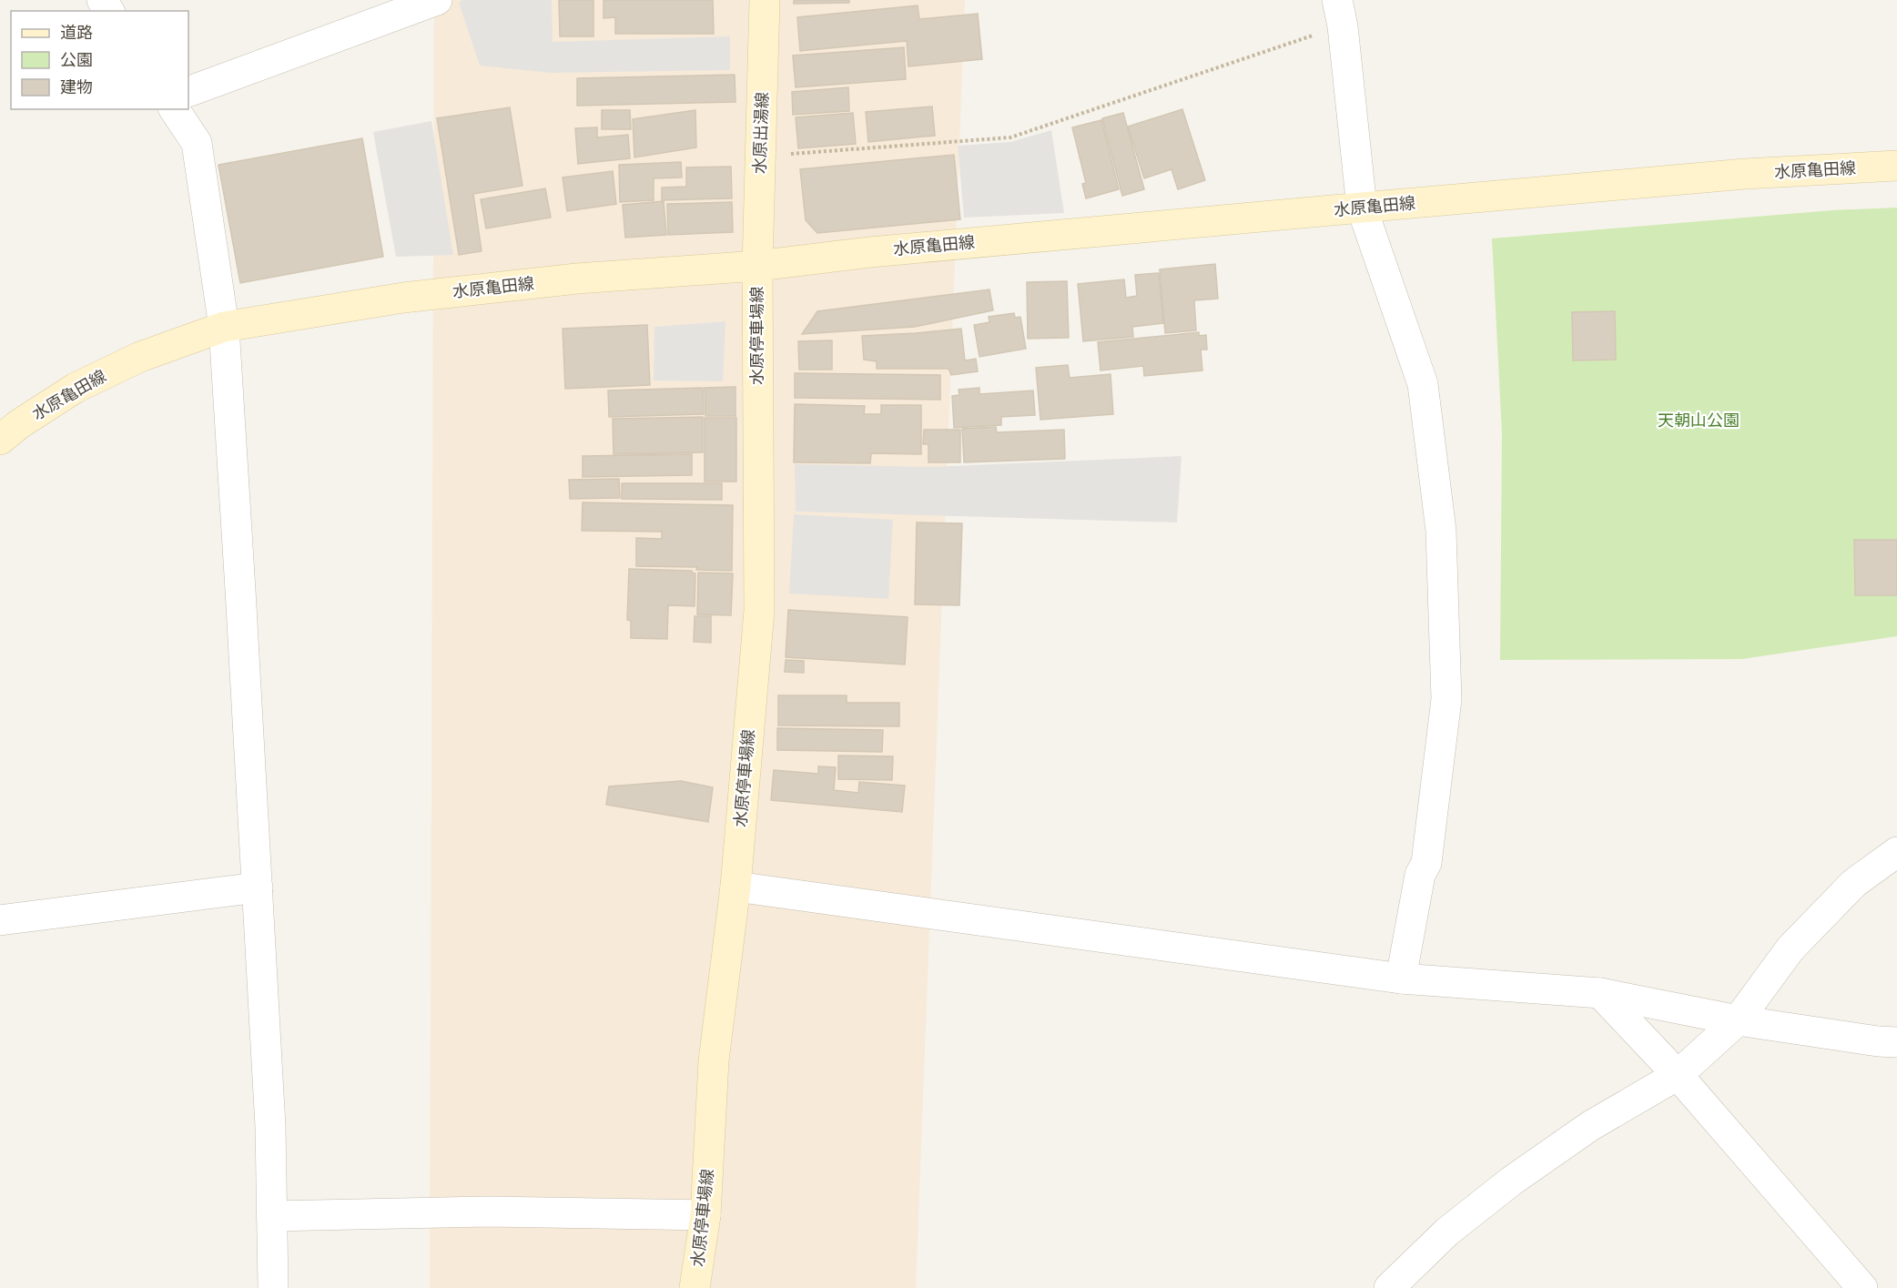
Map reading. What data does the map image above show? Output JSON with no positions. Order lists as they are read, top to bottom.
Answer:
{
  "streets": {
    "main road": ["水原出湯線", "水原亀田線", "水原停車場線"]
  },
  "crossings": [
    ["水原出湯線", "水原亀田線"],
    ["水原出湯線", "水原停車場線"],
    ["水原亀田線", "水原停車場線"]
  ],
  "parks": ["天朝山公園"],
  "legend": ["道路", "公園", "建物"]
}
